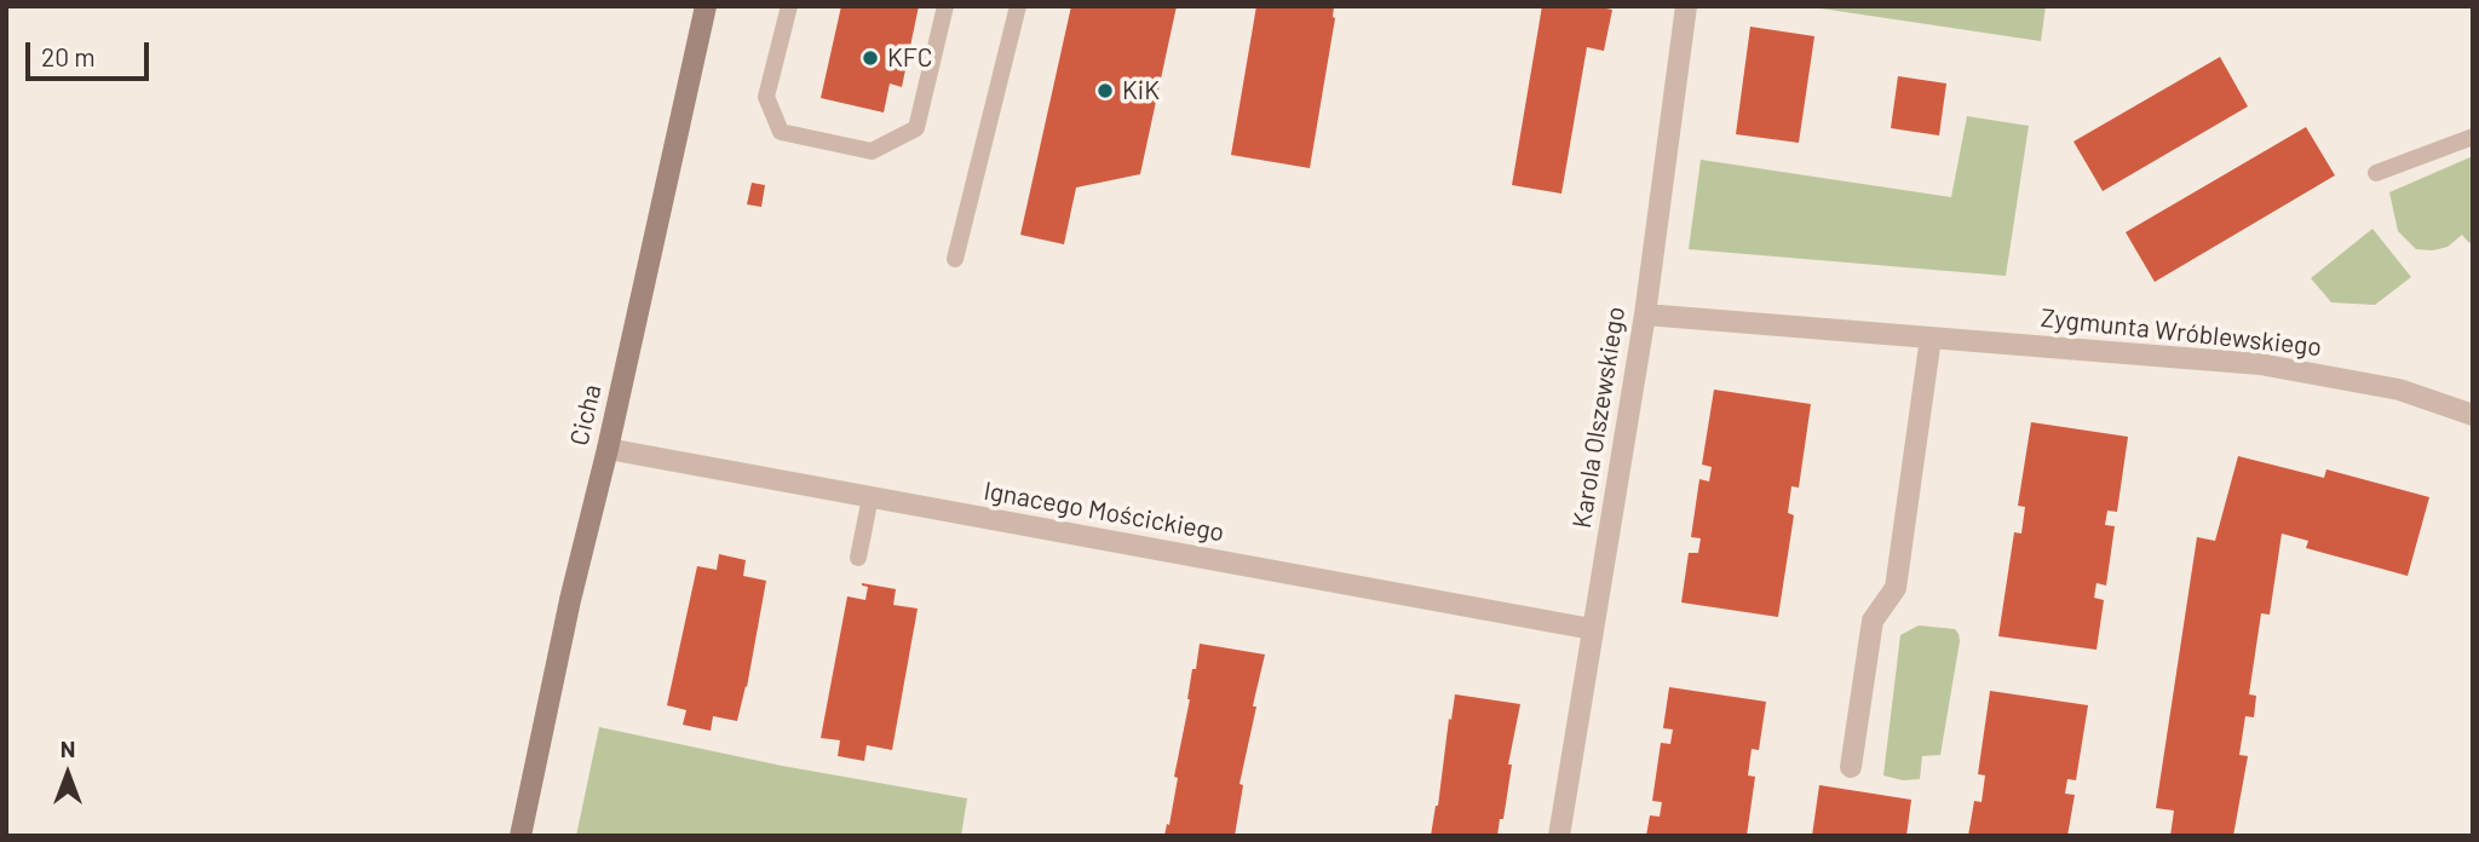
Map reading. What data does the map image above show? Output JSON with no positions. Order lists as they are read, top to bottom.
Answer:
{
  "streets": {
    "street": [
      "Zygmunta Wróblewskiego",
      "Cicha",
      "Karola Olszewskiego",
      "Ignacego Mościckiego"
    ]
  },
  "crossings": [
    ["Zygmunta Wróblewskiego", "Karola Olszewskiego"],
    ["Cicha", "Ignacego Mościckiego"],
    ["Karola Olszewskiego", "Ignacego Mościckiego"]
  ],
  "places": ["KFC", "KiK"],
  "scale_bar": "20 m",
  "north": "top"
}
